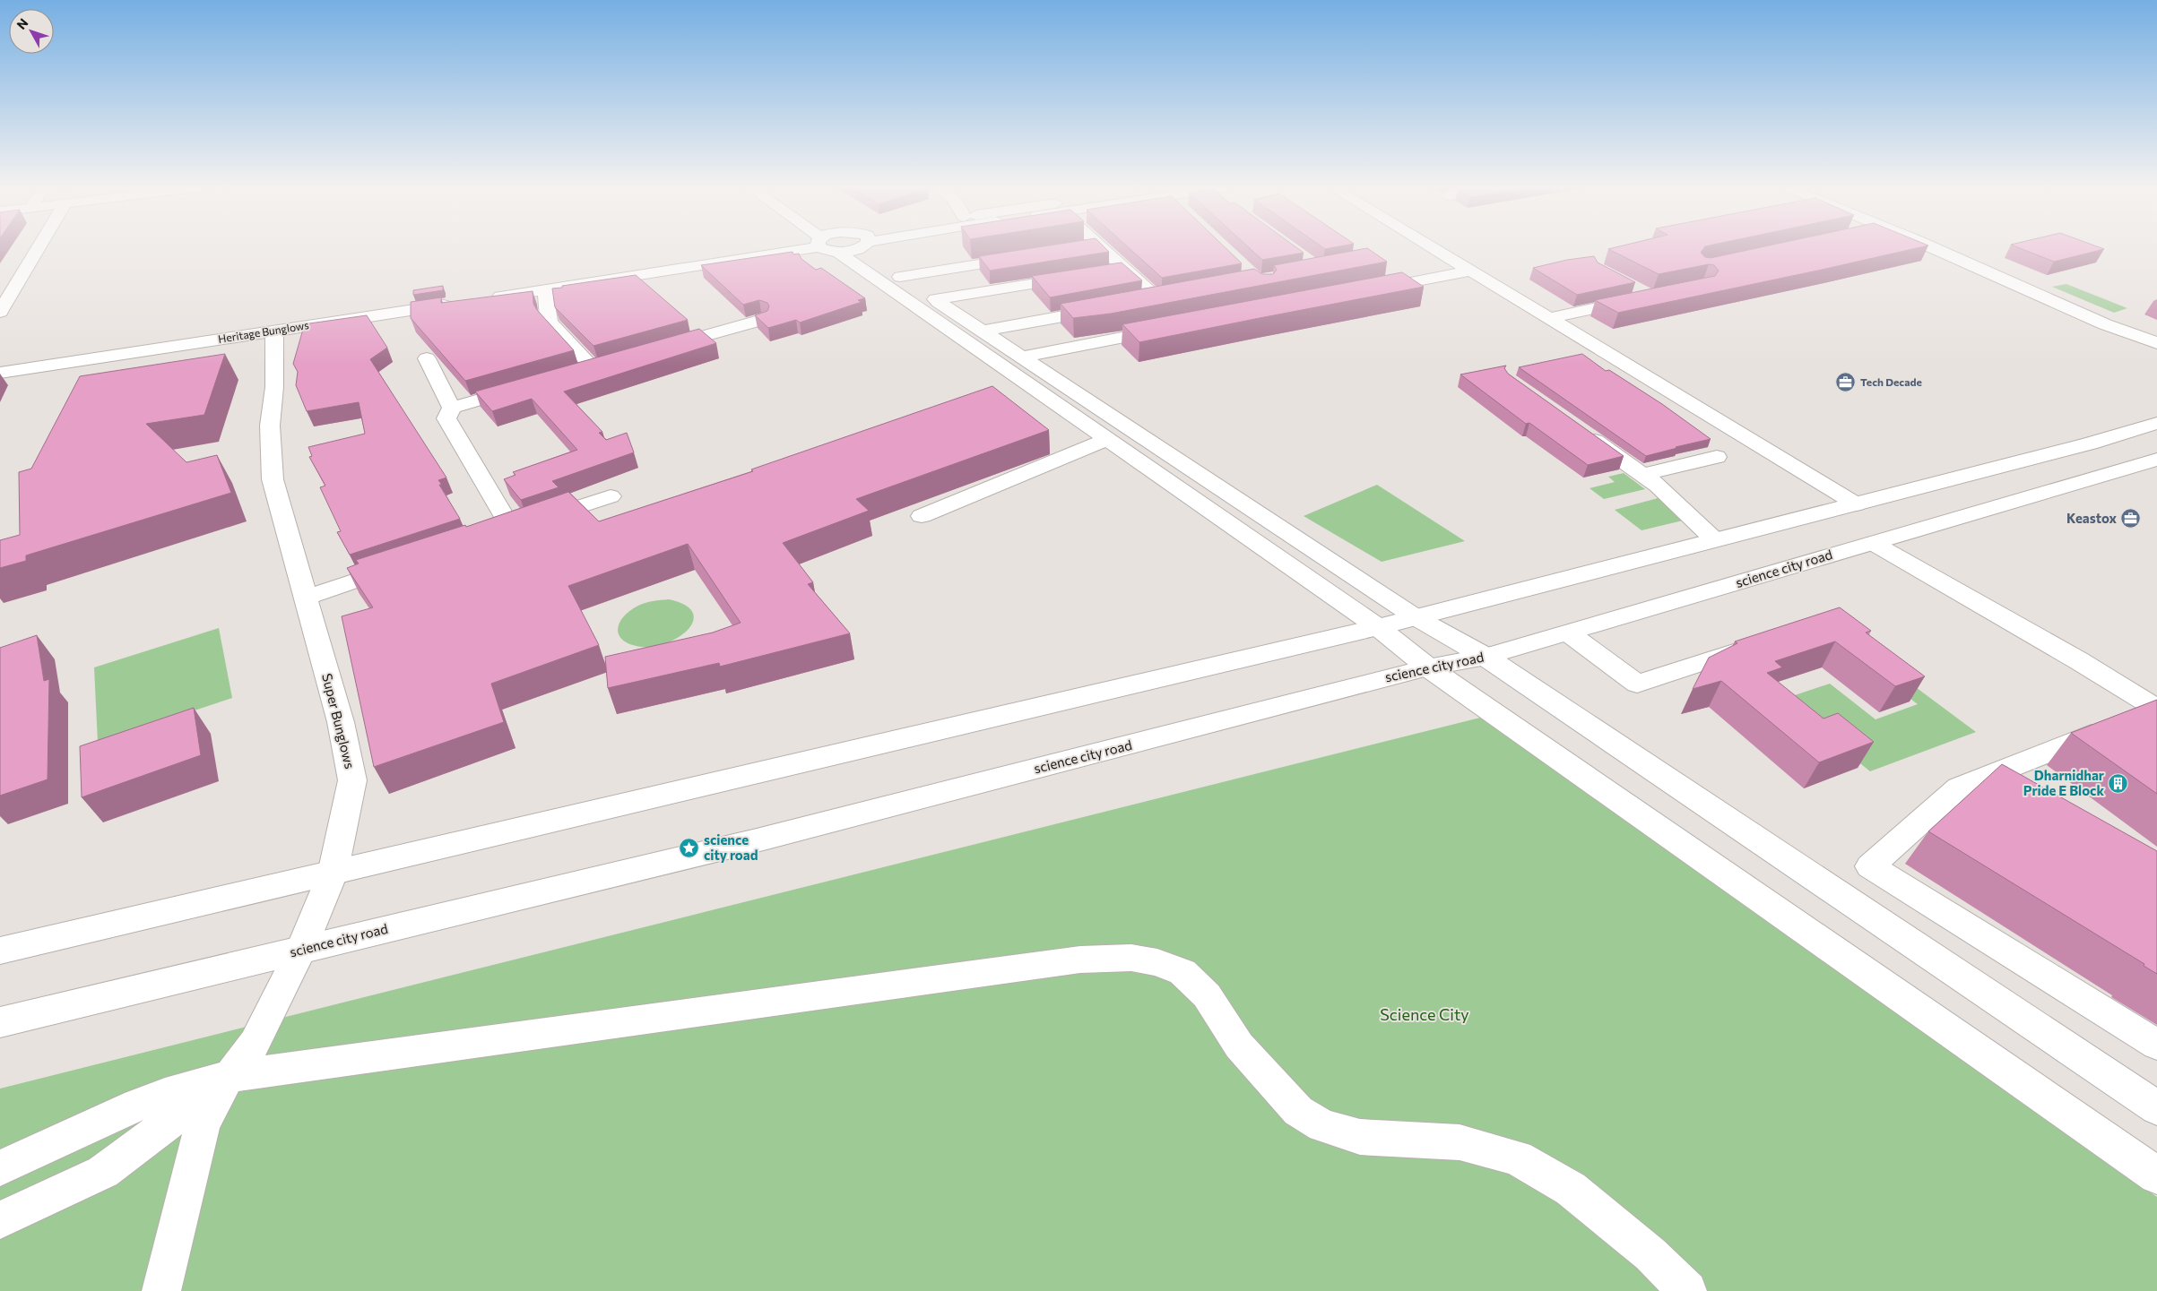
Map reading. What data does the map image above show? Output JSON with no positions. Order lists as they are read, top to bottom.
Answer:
{
  "streets": {
    "street": ["Heritage Bunglows", "science city road", "Super Bunglows"]
  },
  "crossings": [
    ["Heritage Bunglows", "Super Bunglows"],
    ["science city road", "Super Bunglows"]
  ],
  "parks": ["Science City"],
  "places": {
    "office": ["Tech Decade", "Keastox"],
    "building": ["Dharnidhar Pride E Block"],
    "place": ["science city road"]
  },
  "north": "top left"
}
